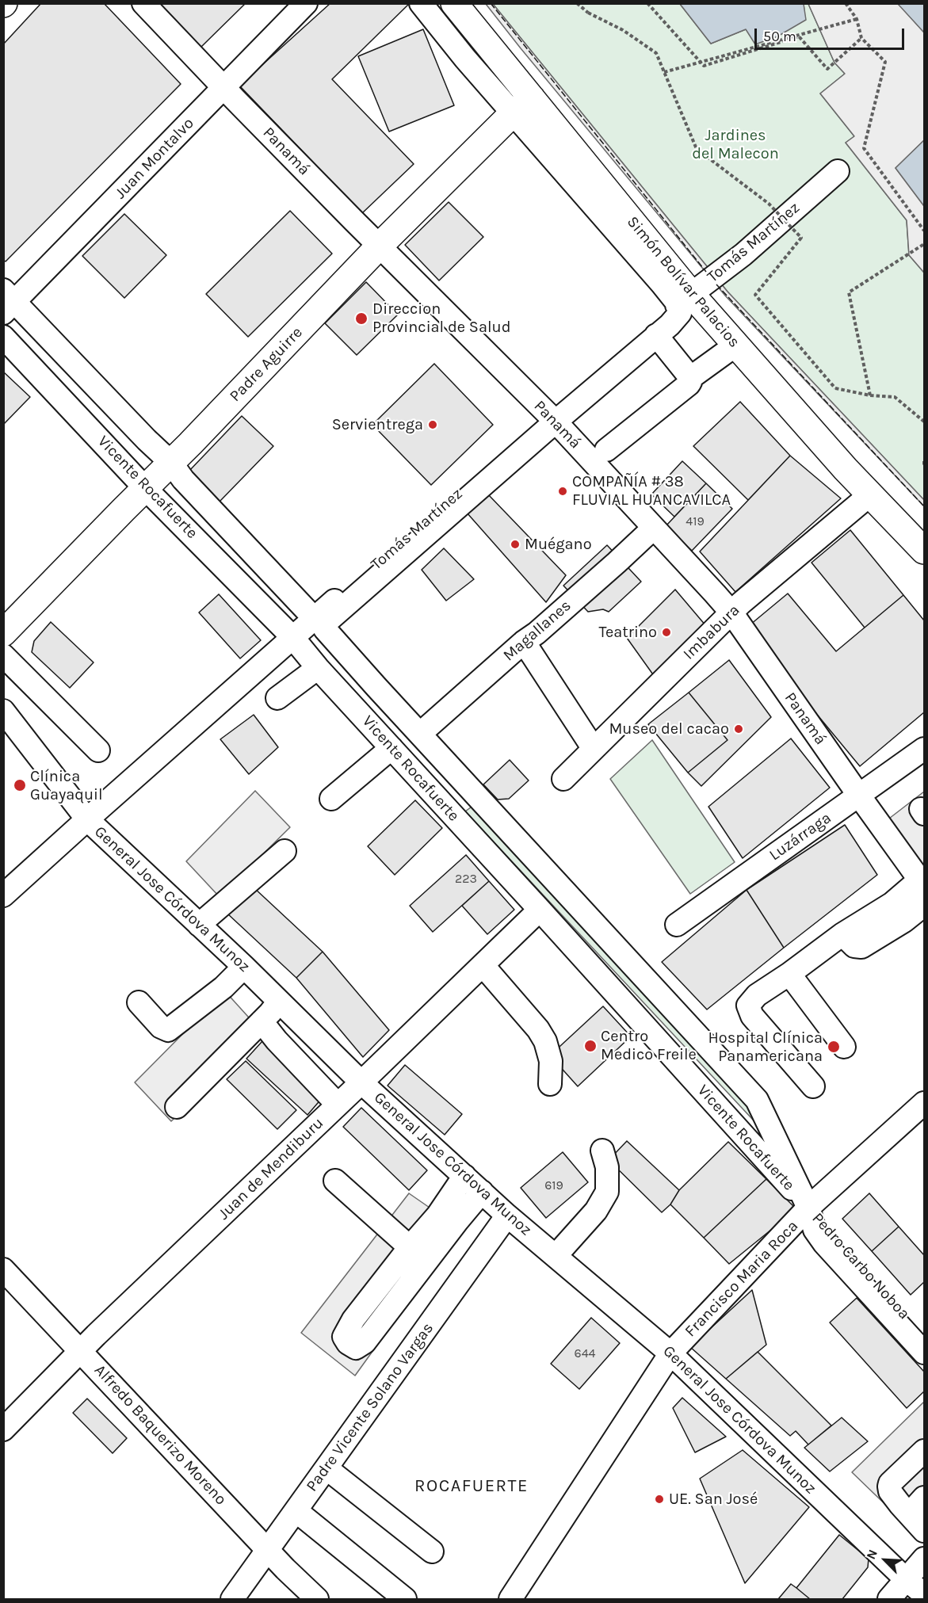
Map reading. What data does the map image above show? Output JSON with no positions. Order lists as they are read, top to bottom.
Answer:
{
  "streets": {
    "main road": ["Simón Bolívar Palacios", "Padre Aguirre"],
    "street": [
      "Panamá",
      "Juan Montalvo",
      "Tomás Martínez",
      "Vicente Rocafuerte",
      "Magallanes",
      "Imbabura",
      "Luzárraga",
      "General Jose Córdova Munoz",
      "Juan de Mendiburu",
      "Pedro Carbo Noboa",
      "Francisco Maria Roca",
      "Padre Vicente Solano Vargas",
      "Alfredo Baquerizo Moreno"
    ]
  },
  "crossings": [
    ["Panamá", "Juan Montalvo"],
    ["Panamá", "Tomás Martínez"],
    ["Panamá", "Padre Aguirre"],
    ["Panamá", "Magallanes"],
    ["Panamá", "Imbabura"],
    ["Panamá", "Luzárraga"],
    ["Juan Montalvo", "Vicente Rocafuerte"],
    ["Tomás Martínez", "Simón Bolívar Palacios"],
    ["Tomás Martínez", "Vicente Rocafuerte"],
    ["Tomás Martínez", "General Jose Córdova Munoz"],
    ["Simón Bolívar Palacios", "Padre Aguirre"],
    ["Simón Bolívar Palacios", "Imbabura"],
    ["Padre Aguirre", "Vicente Rocafuerte"],
    ["Vicente Rocafuerte", "Juan de Mendiburu"],
    ["Vicente Rocafuerte", "Pedro Carbo Noboa"],
    ["Vicente Rocafuerte", "Francisco Maria Roca"],
    ["General Jose Córdova Munoz", "Juan de Mendiburu"],
    ["General Jose Córdova Munoz", "Francisco Maria Roca"],
    ["General Jose Córdova Munoz", "Padre Vicente Solano Vargas"],
    ["Juan de Mendiburu", "Alfredo Baquerizo Moreno"],
    ["Pedro Carbo Noboa", "Francisco Maria Roca"],
    ["Padre Vicente Solano Vargas", "Alfredo Baquerizo Moreno"]
  ],
  "districts": ["ROCAFUERTE"],
  "parks": ["Jardines del Malecon"],
  "places": [
    "Direccion Provincial de Salud",
    "Servientrega",
    "COMPAÑÍA # 38 FLUVIAL HUANCAVILCA",
    "Muégano",
    "Teatrino",
    "Museo del cacao",
    "Clínica Guayaquil",
    "Centro Medico Freile",
    "Hospital Clínica Panamericana",
    "UE. San José"
  ],
  "house_numbers": [
    "419",
    "223",
    "619",
    "644"
  ],
  "scale_bar": "50 m",
  "north": "top left"
}
